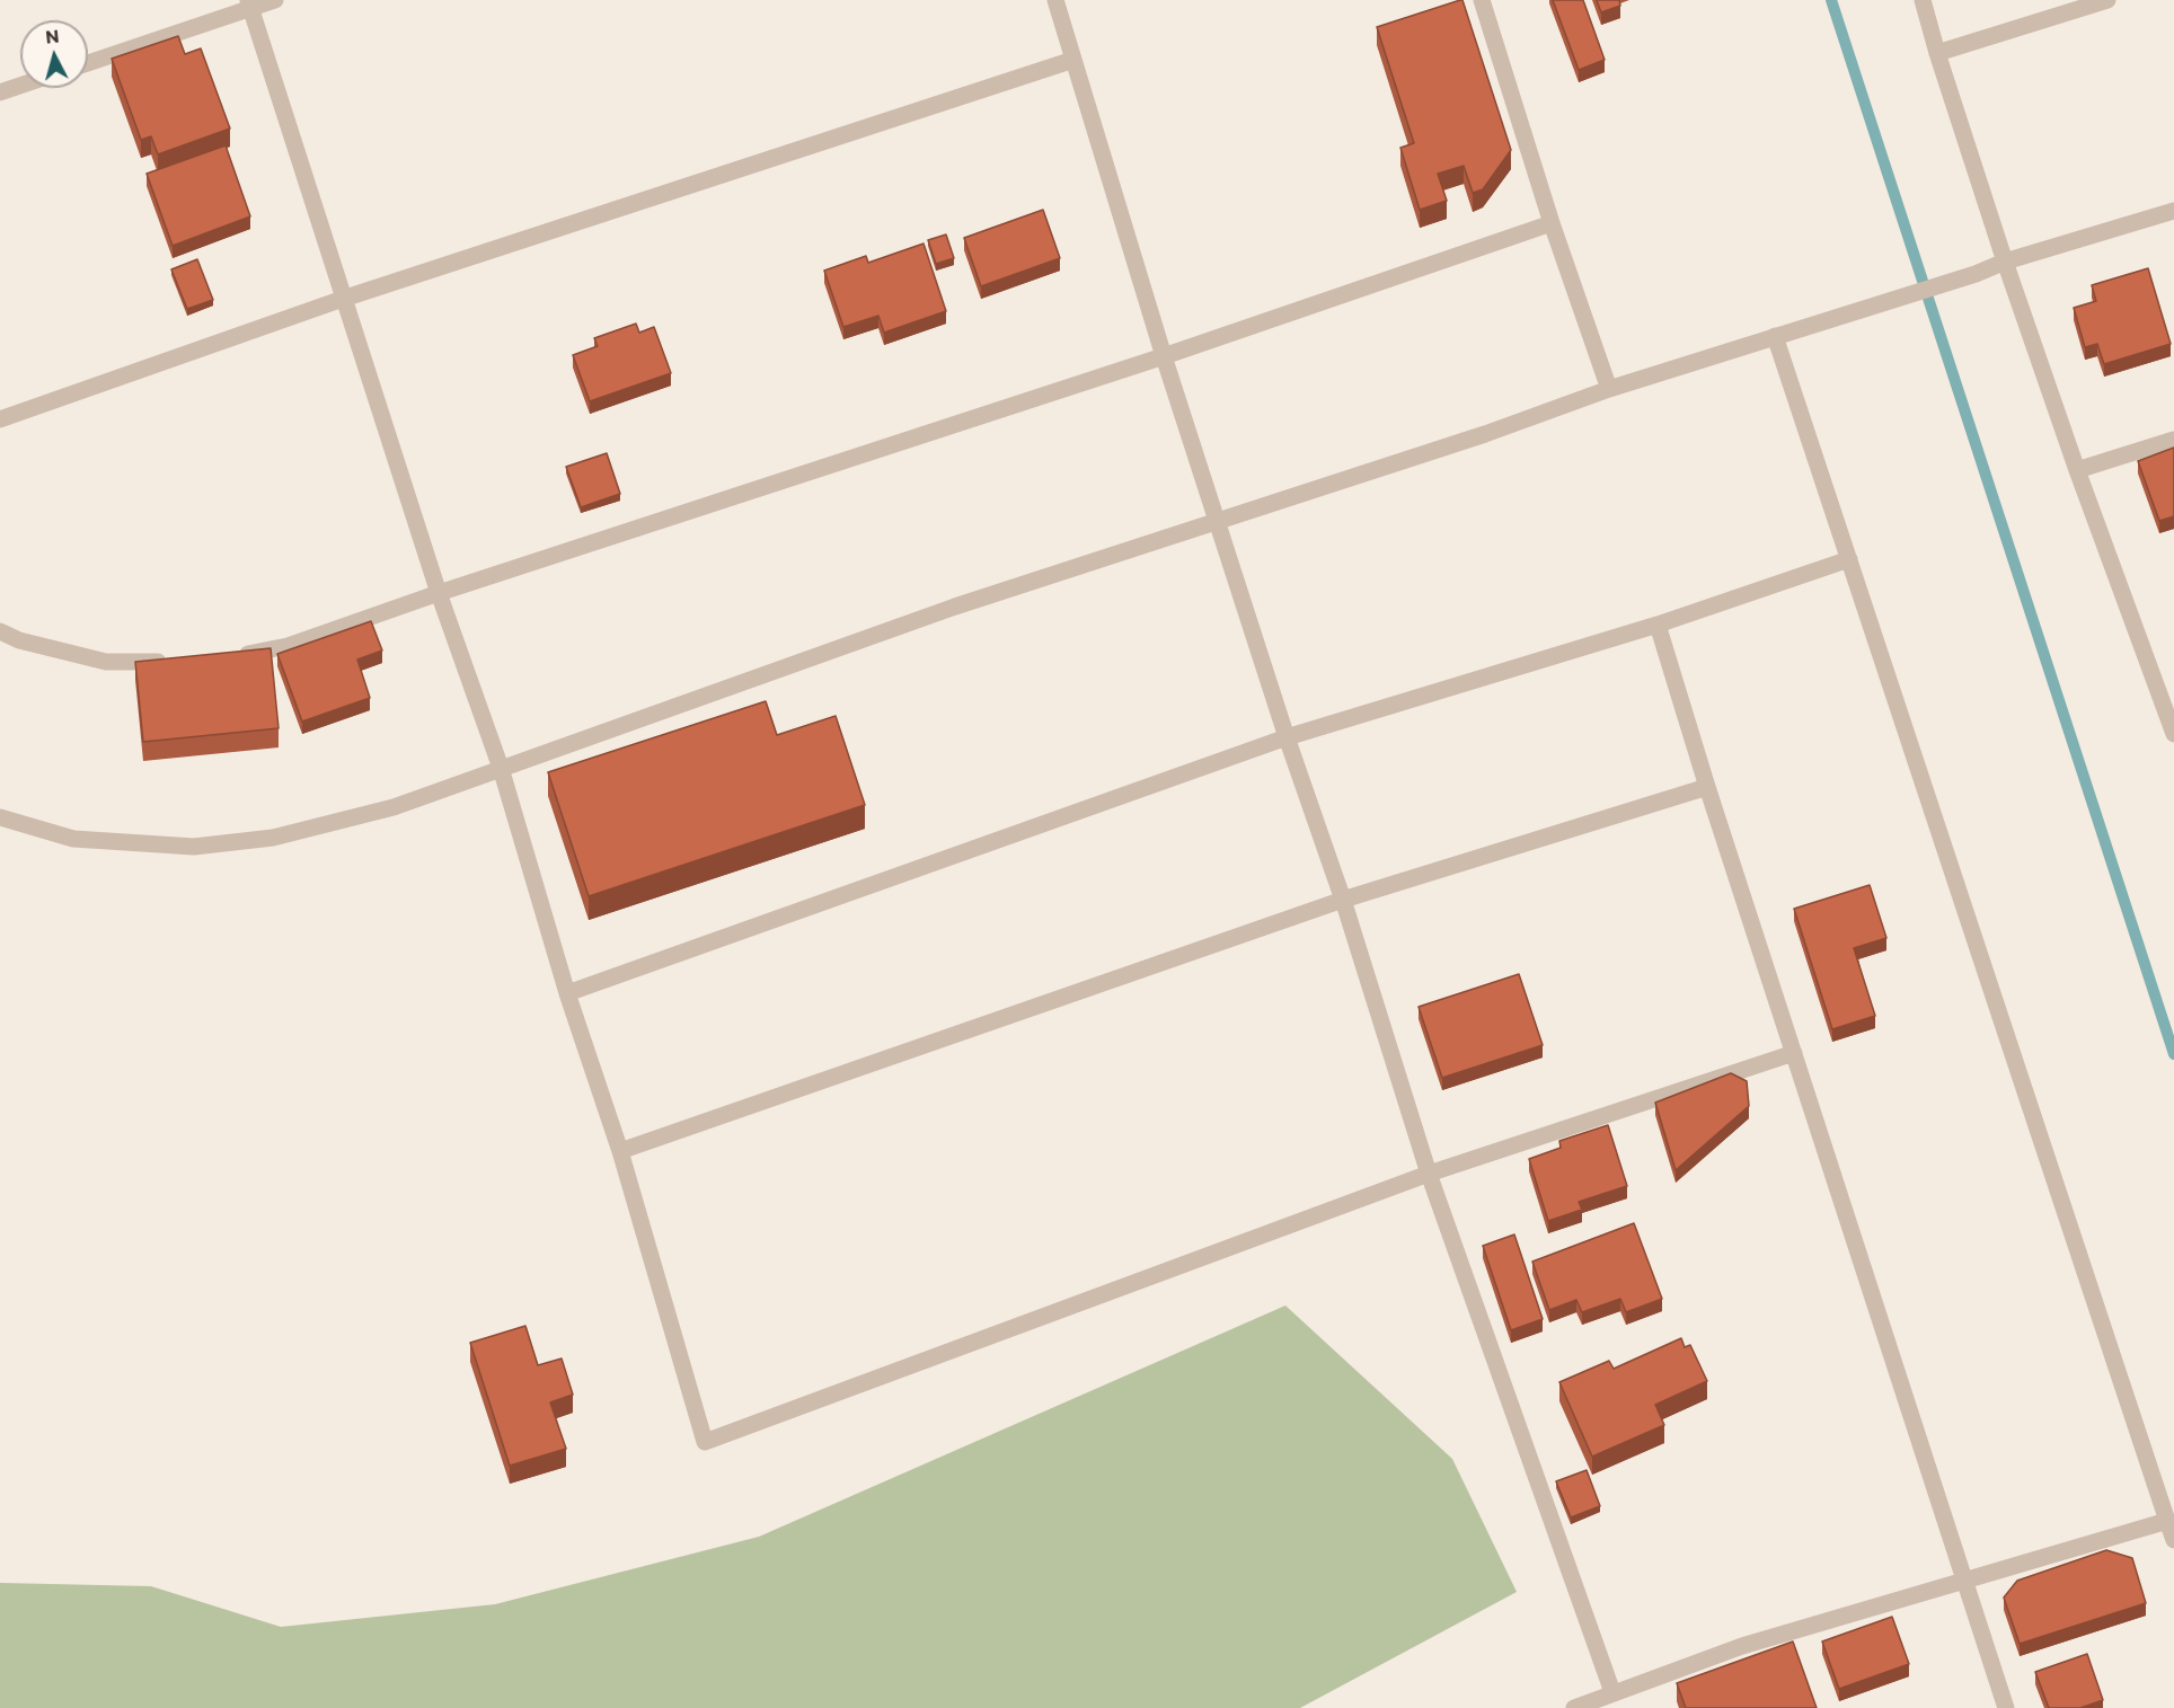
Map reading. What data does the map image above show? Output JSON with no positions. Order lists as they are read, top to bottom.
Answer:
{
  "north": "top"
}
